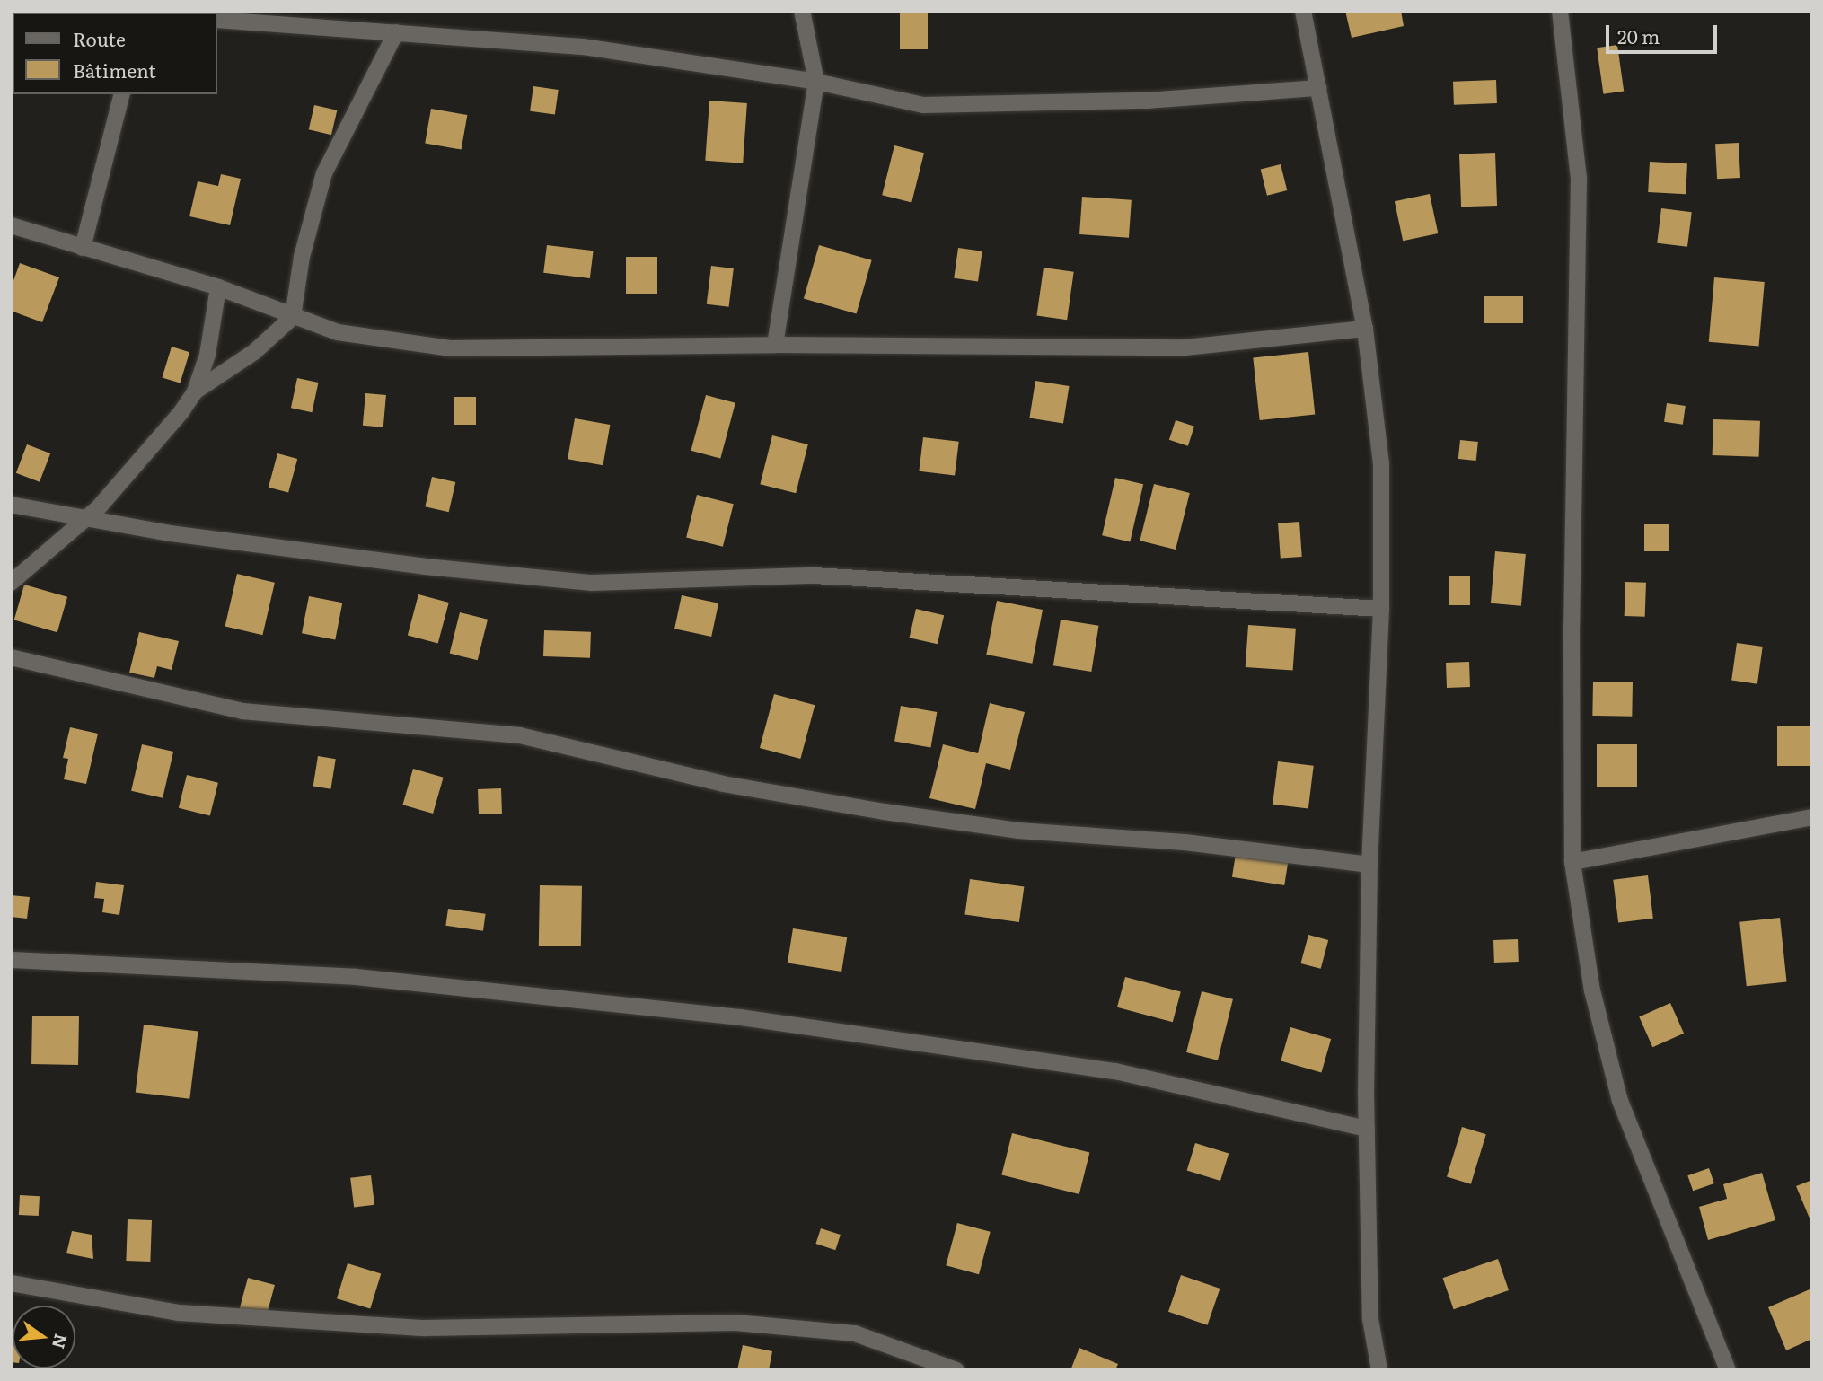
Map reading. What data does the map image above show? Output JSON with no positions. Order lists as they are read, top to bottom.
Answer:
{
  "legend": ["Route", "Bâtiment"],
  "scale_bar": "20 m",
  "north": "right"
}
